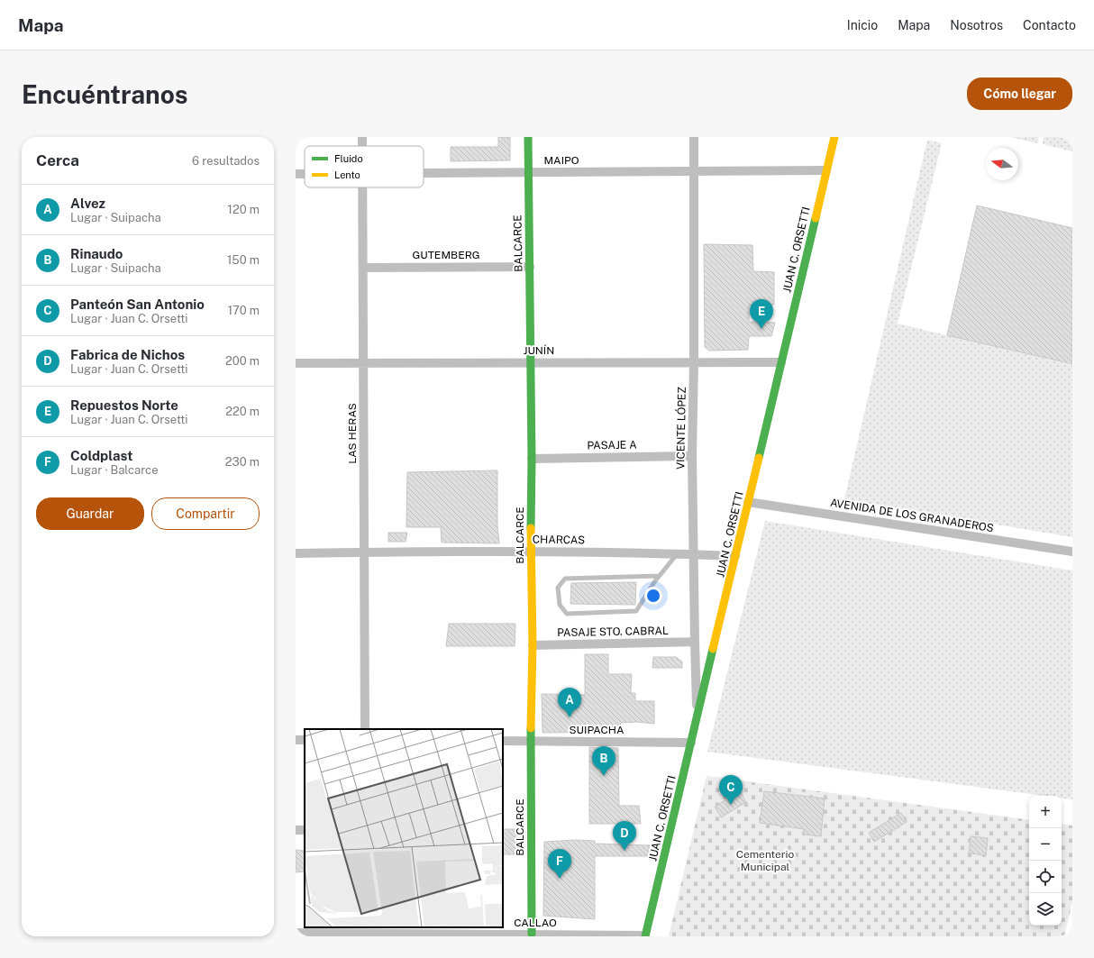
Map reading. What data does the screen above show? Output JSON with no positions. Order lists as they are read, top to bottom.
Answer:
{
  "streets": {
    "street": [
      "MAIPO",
      "BALCARCE",
      "JUAN C. ORSETTI",
      "GUTEMBERG",
      "JUNÍN",
      "VICENTE LÓPEZ",
      "LAS HERAS",
      "PASAJE A",
      "AVENIDA DE LOS GRANADEROS",
      "CHARCAS",
      "PASAJE STO. CABRAL",
      "SUIPACHA",
      "CALLAO"
    ]
  },
  "crossings": [
    ["MAIPO", "BALCARCE"],
    ["MAIPO", "JUAN C. ORSETTI"],
    ["MAIPO", "VICENTE LÓPEZ"],
    ["BALCARCE", "GUTEMBERG"],
    ["BALCARCE", "JUNÍN"],
    ["BALCARCE", "PASAJE A"],
    ["BALCARCE", "CHARCAS"],
    ["BALCARCE", "PASAJE STO. CABRAL"],
    ["BALCARCE", "SUIPACHA"],
    ["BALCARCE", "CALLAO"],
    ["JUAN C. ORSETTI", "JUNÍN"],
    ["JUAN C. ORSETTI", "VICENTE LÓPEZ"],
    ["JUAN C. ORSETTI", "AVENIDA DE LOS GRANADEROS"],
    ["JUAN C. ORSETTI", "CHARCAS"],
    ["JUAN C. ORSETTI", "SUIPACHA"],
    ["JUAN C. ORSETTI", "CALLAO"],
    ["GUTEMBERG", "LAS HERAS"],
    ["JUNÍN", "VICENTE LÓPEZ"],
    ["JUNÍN", "LAS HERAS"],
    ["VICENTE LÓPEZ", "PASAJE A"],
    ["VICENTE LÓPEZ", "CHARCAS"],
    ["VICENTE LÓPEZ", "PASAJE STO. CABRAL"],
    ["LAS HERAS", "CHARCAS"]
  ],
  "parks": ["Cementerio Municipal"],
  "legend": ["Fluido", "Lento"],
  "north": "left",
  "page": {
    "header": "Mapa",
    "nav": [
      "Inicio",
      "Mapa",
      "Nosotros",
      "Contacto"
    ],
    "buttons": [
      "Cómo llegar",
      ["Guardar", "Compartir"]
    ],
    "title": "Encuéntranos",
    "heading": ["Cerca", "6 resultados"],
    "list": [
      {
        "mark": "A",
        "name": "Alvez",
        "note": "Lugar · Suipacha",
        "value": "120 m"
      },
      {
        "mark": "B",
        "name": "Rinaudo",
        "note": "Lugar · Suipacha",
        "value": "150 m"
      },
      {
        "mark": "C",
        "name": "Panteón San Antonio",
        "note": "Lugar · Juan C. Orsetti",
        "value": "170 m"
      },
      {
        "mark": "D",
        "name": "Fabrica de Nichos",
        "note": "Lugar · Juan C. Orsetti",
        "value": "200 m"
      },
      {
        "mark": "E",
        "name": "Repuestos Norte",
        "note": "Lugar · Juan C. Orsetti",
        "value": "220 m"
      },
      {
        "mark": "F",
        "name": "Coldplast",
        "note": "Lugar · Balcarce",
        "value": "230 m"
      }
    ],
    "pins": [
      "E",
      "A",
      "B",
      "C",
      "D",
      "F"
    ],
    "map_buttons": ["+", "−"]
  }
}
